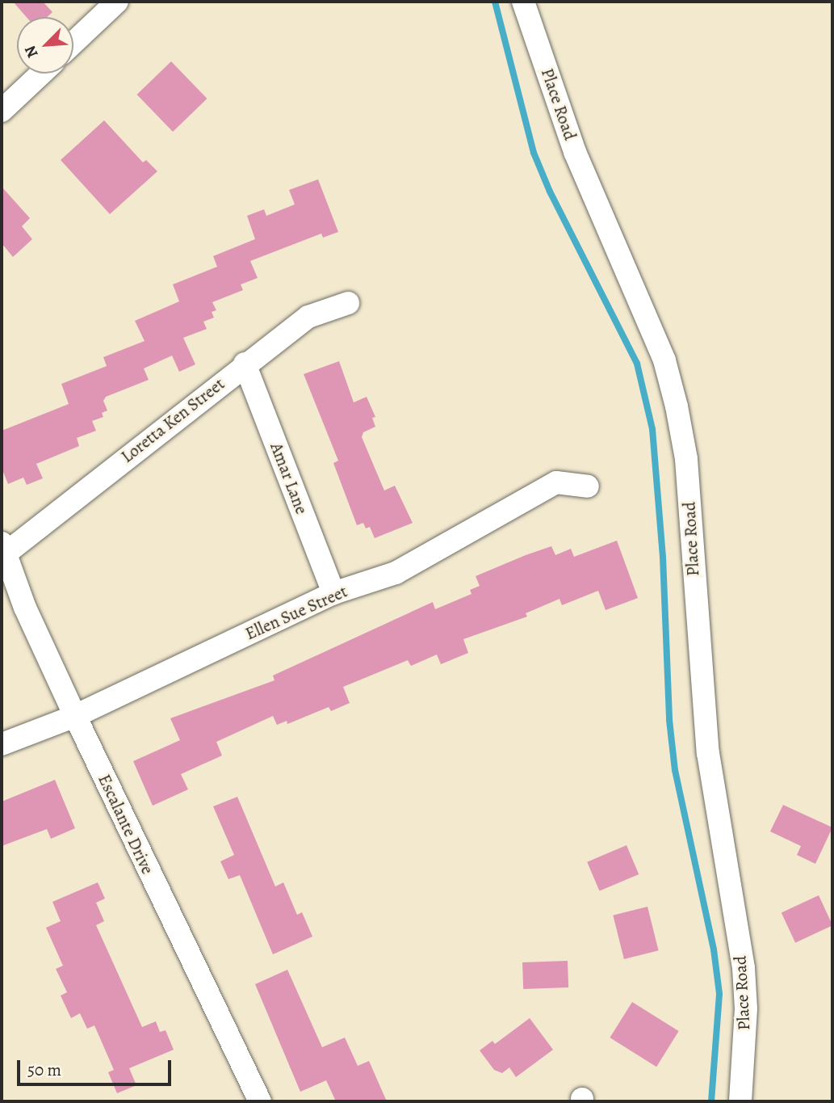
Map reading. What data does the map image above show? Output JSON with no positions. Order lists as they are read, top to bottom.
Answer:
{
  "streets": {
    "street": [
      "Place Road",
      "Loretta Ken Street",
      "Amar Lane",
      "Ellen Sue Street",
      "Escalante Drive"
    ]
  },
  "crossings": [
    ["Loretta Ken Street", "Amar Lane"],
    ["Loretta Ken Street", "Escalante Drive"],
    ["Amar Lane", "Ellen Sue Street"],
    ["Ellen Sue Street", "Escalante Drive"]
  ],
  "scale_bar": "50 m",
  "north": "bottom left"
}
